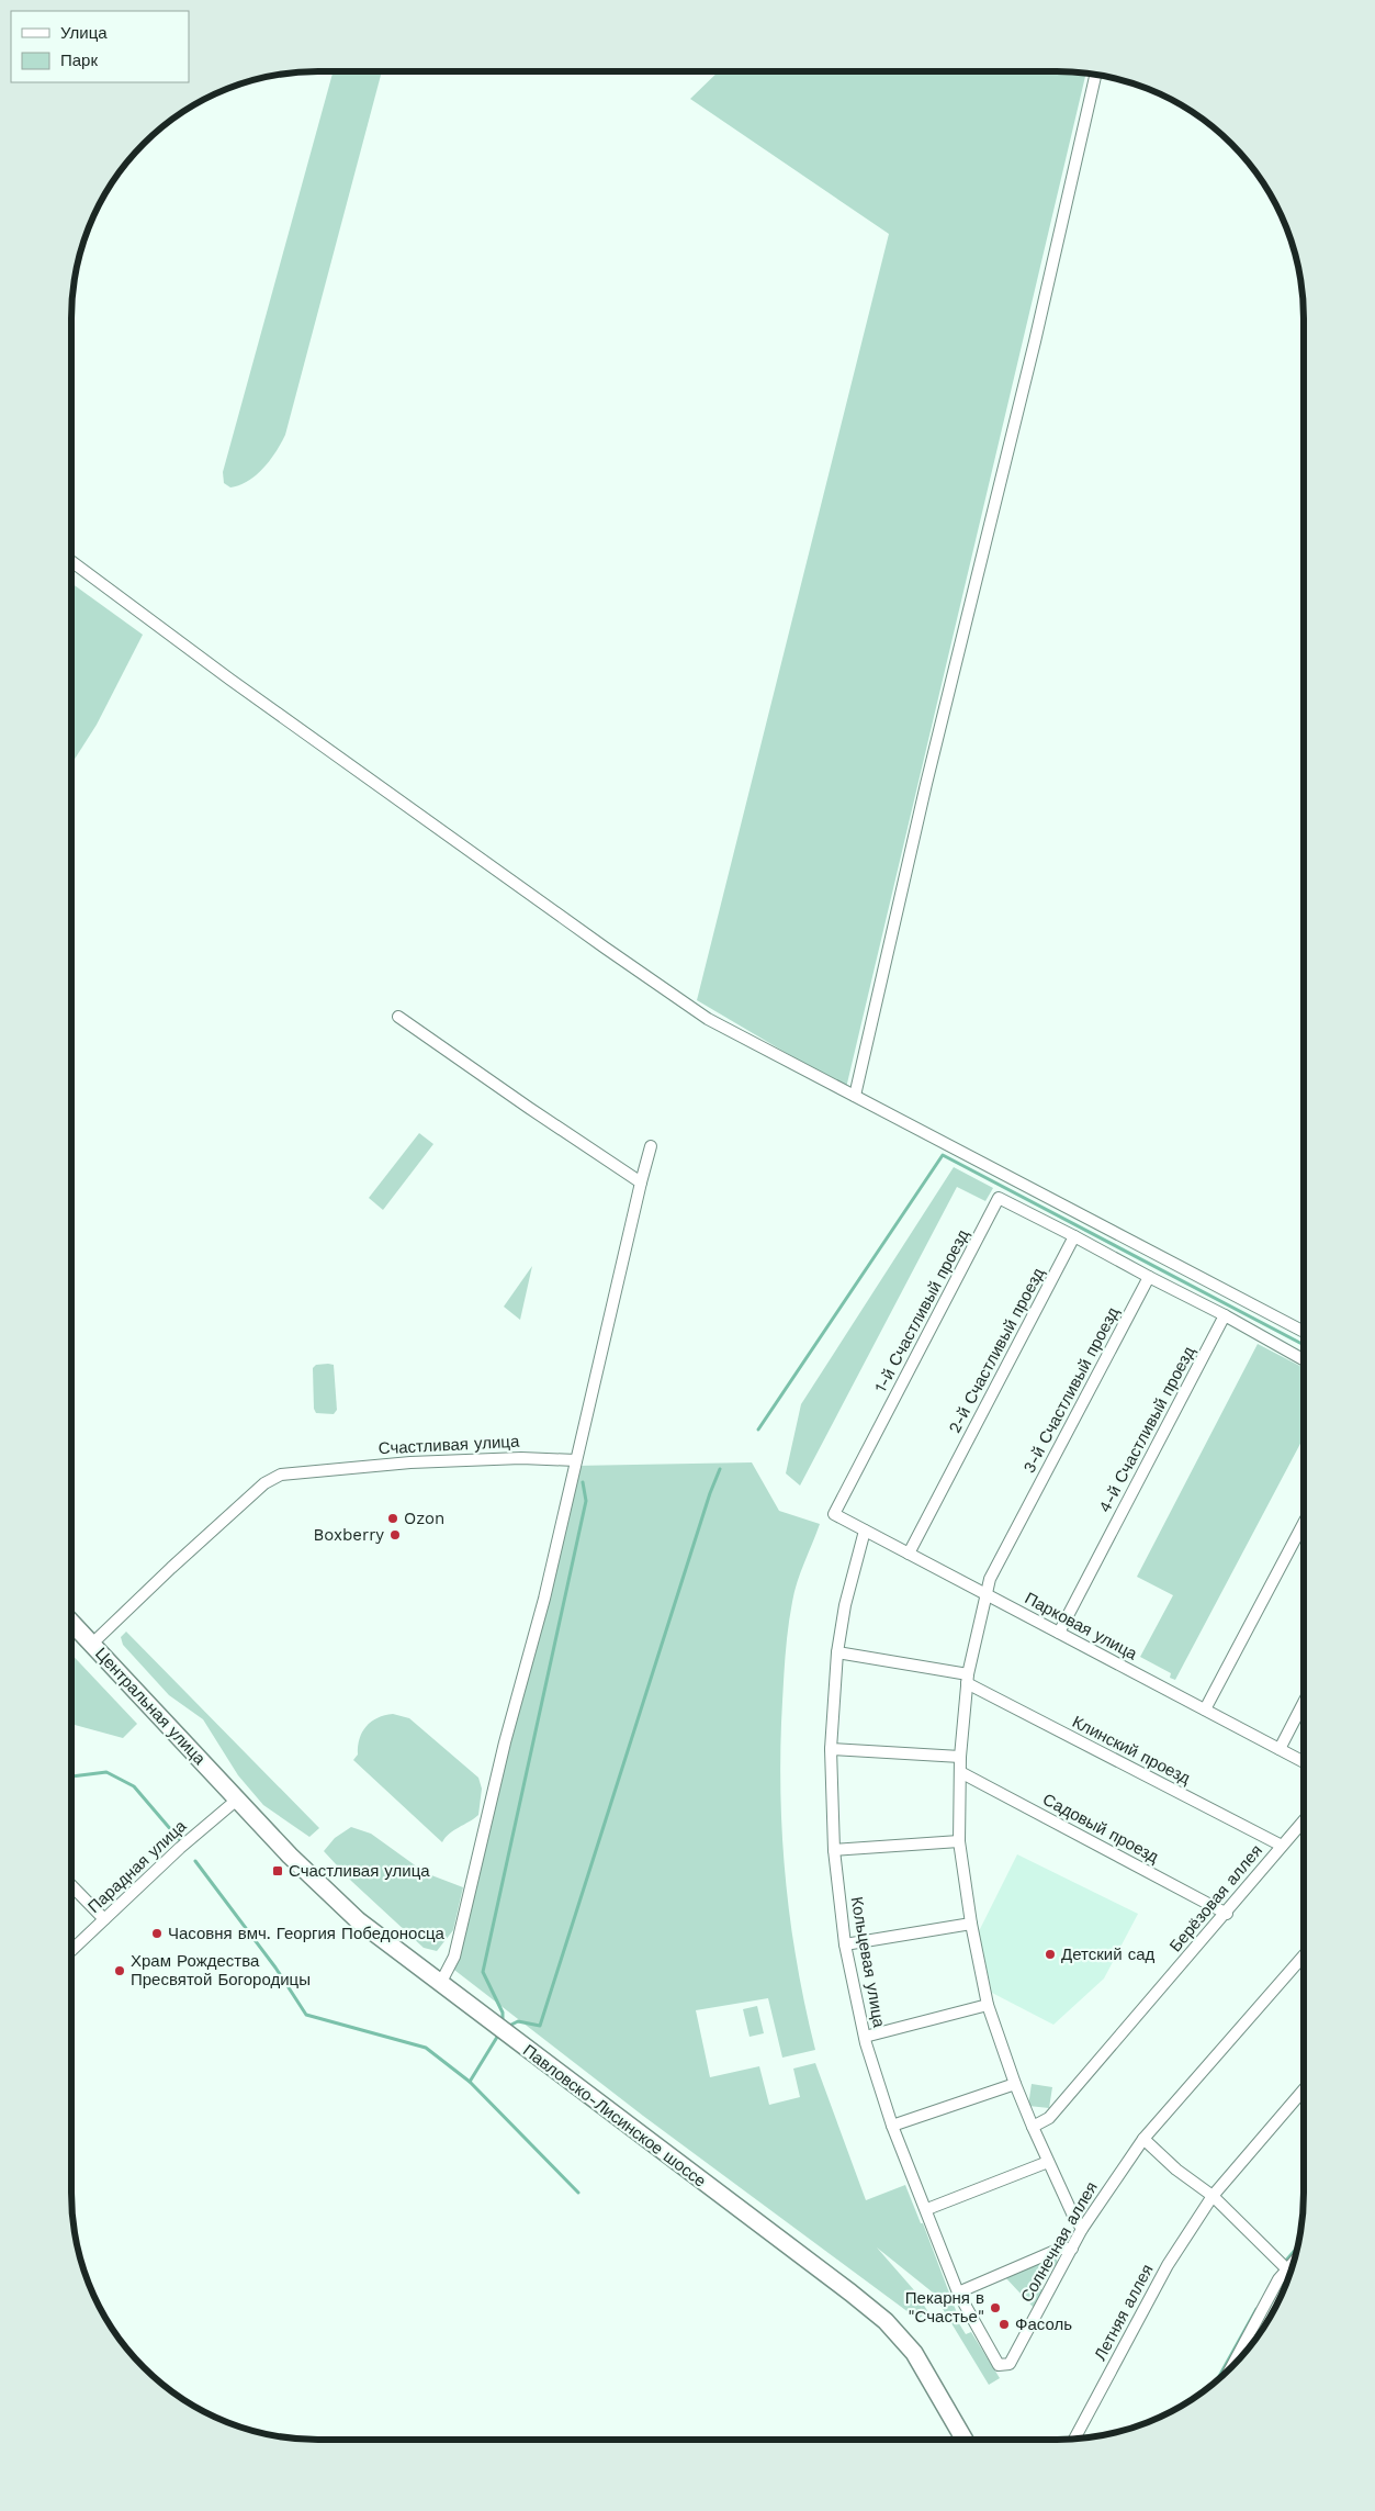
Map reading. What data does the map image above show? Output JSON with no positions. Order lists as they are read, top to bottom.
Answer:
{
  "streets": {
    "main road": ["Центральная улица", "Павловско-Лисинское шоссе"],
    "street": [
      "1-й Счастливый проезд",
      "2-й Счастливый проезд",
      "3-й Счастливый проезд",
      "4-й Счастливый проезд",
      "Счастливая улица",
      "Парковая улица",
      "Клинский проезд",
      "Садовый проезд",
      "Парадная улица",
      "Берёзовая аллея",
      "Кольцевая улица",
      "Солнечная аллея",
      "Летняя аллея"
    ]
  },
  "crossings": [
    ["1-й Счастливый проезд", "2-й Счастливый проезд"],
    ["1-й Счастливый проезд", "Парковая улица"],
    ["2-й Счастливый проезд", "Парковая улица"],
    ["3-й Счастливый проезд", "Парковая улица"],
    ["3-й Счастливый проезд", "Клинский проезд"],
    ["3-й Счастливый проезд", "Садовый проезд"],
    ["3-й Счастливый проезд", "Берёзовая аллея"],
    ["3-й Счастливый проезд", "Солнечная аллея"],
    ["4-й Счастливый проезд", "Парковая улица"],
    ["Счастливая улица", "Центральная улица"],
    ["Парковая улица", "Кольцевая улица"],
    ["Центральная улица", "Парадная улица"],
    ["Центральная улица", "Павловско-Лисинское шоссе"],
    ["Клинский проезд", "Берёзовая аллея"],
    ["Клинский проезд", "Кольцевая улица"],
    ["Садовый проезд", "Берёзовая аллея"],
    ["Парадная улица", "Павловско-Лисинское шоссе"],
    ["Кольцевая улица", "Солнечная аллея"]
  ],
  "places": {
    "other": [
      "Ozon",
      "Boxberry",
      "Часовня вмч. Георгия Победоносца",
      "Детский сад",
      "Храм Рождества Пресвятой Богородицы",
      "Пекарня в \"Счастье\"",
      "Фасоль"
    ],
    "transit": ["Счастливая улица"]
  },
  "legend": ["Улица", "Парк"]
}
